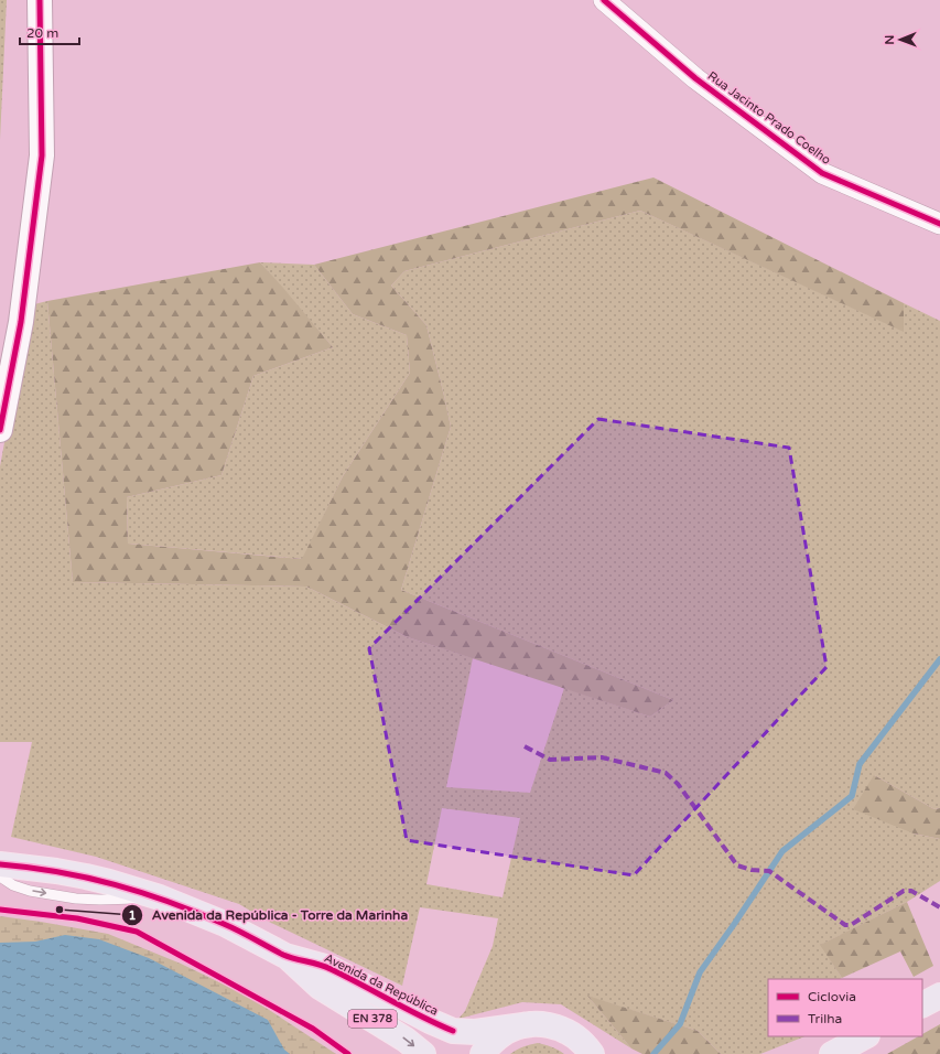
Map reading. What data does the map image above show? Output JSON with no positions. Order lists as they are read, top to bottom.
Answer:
{
  "streets": {
    "main road": ["Avenida da República", "EN 378"],
    "street": ["Rua Jacinto Prado Coelho"]
  },
  "places": ["Avenida da República - Torre da Marinha"],
  "legend": ["Ciclovia", "Trilha"],
  "scale_bar": "20 m",
  "north": "left"
}
